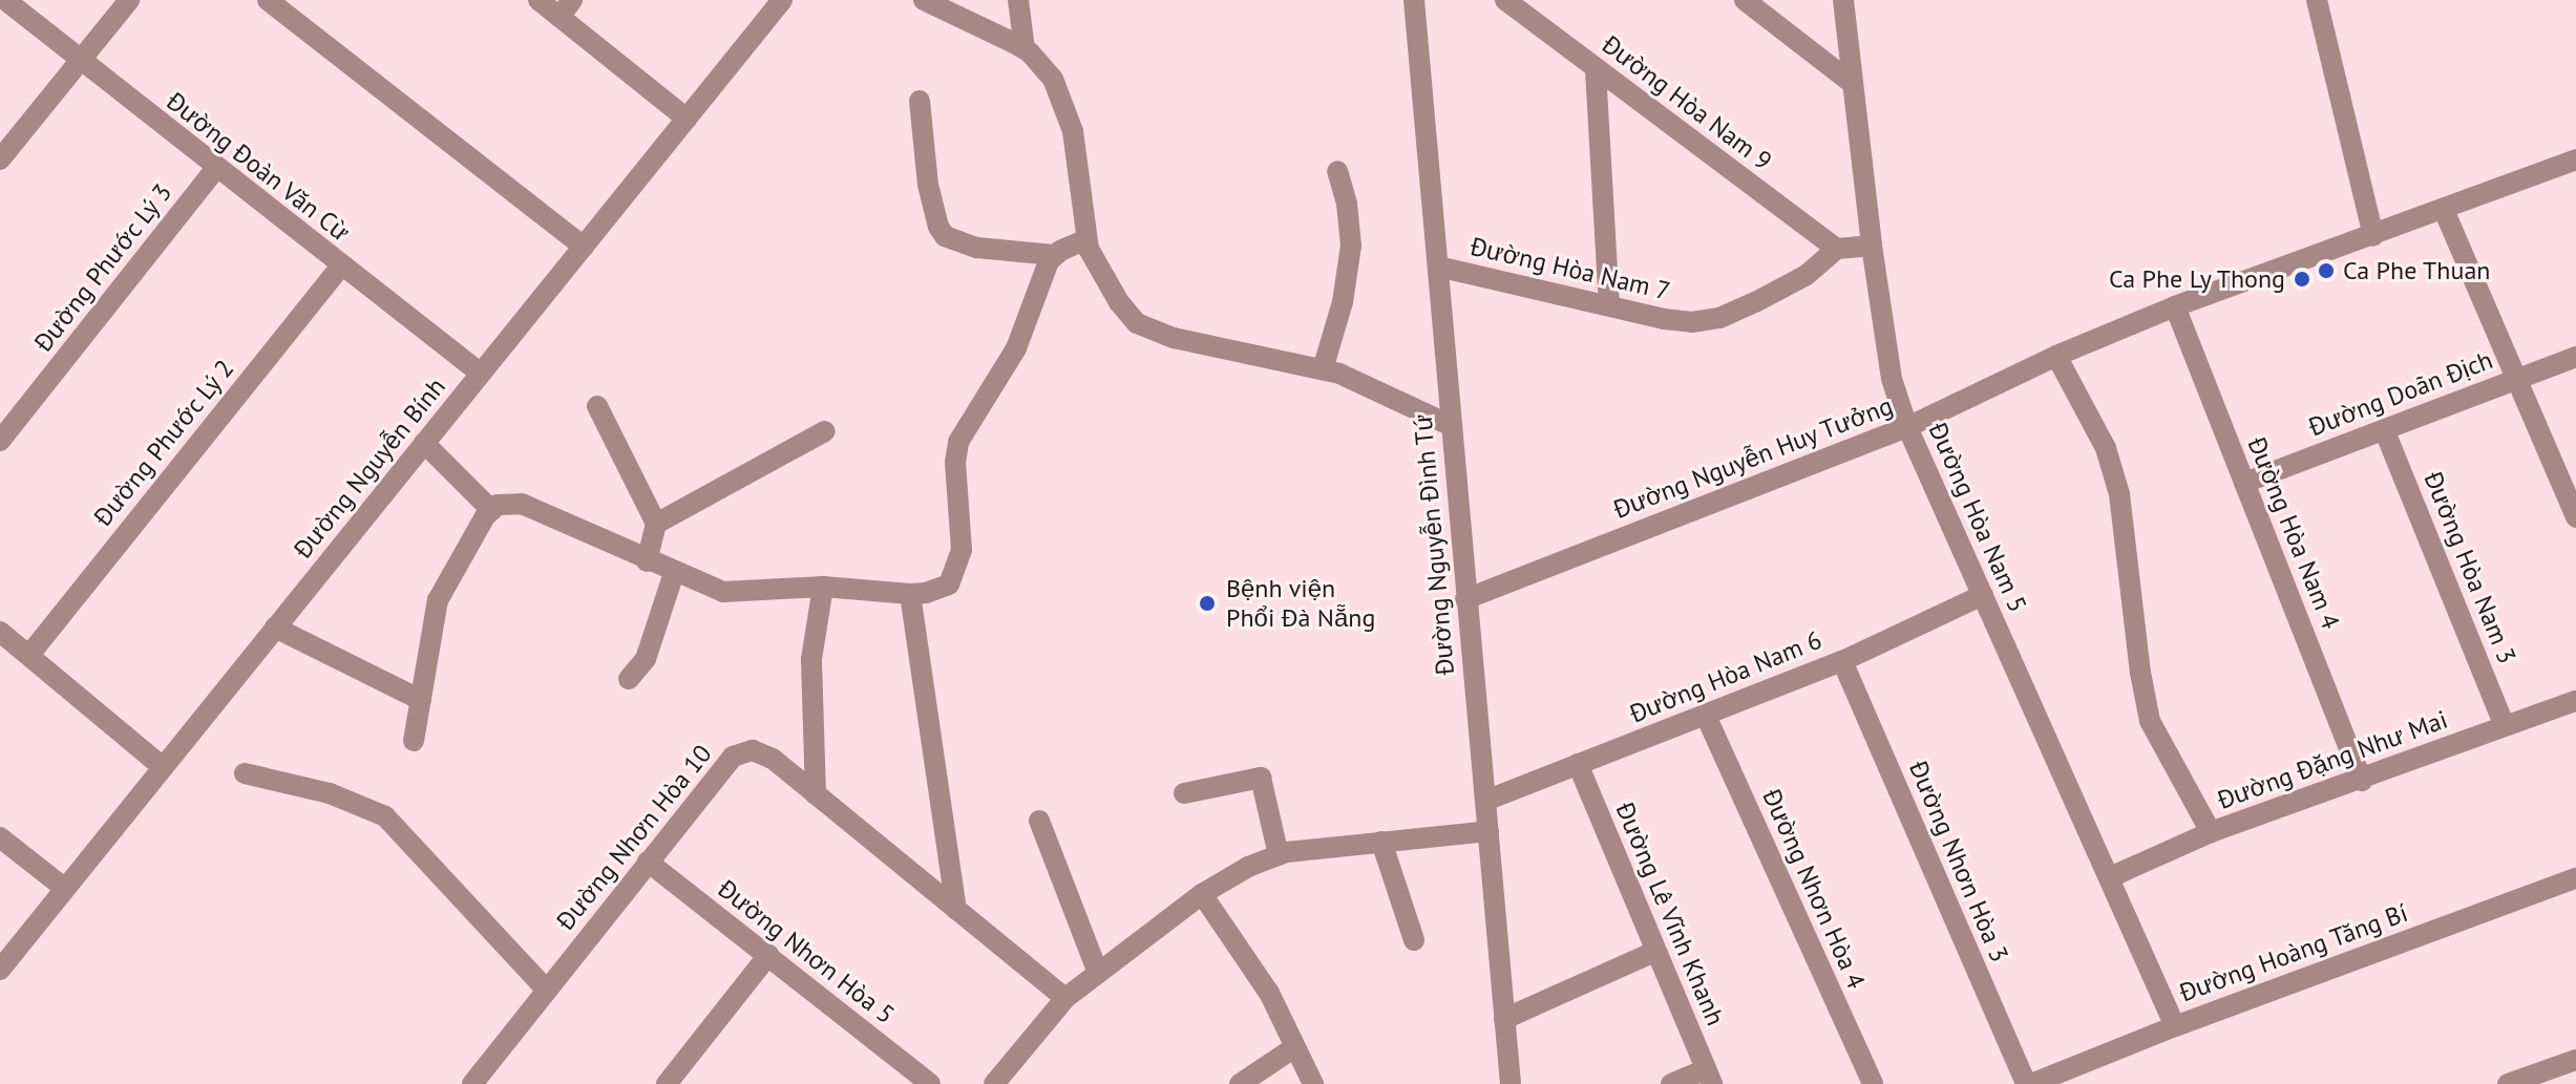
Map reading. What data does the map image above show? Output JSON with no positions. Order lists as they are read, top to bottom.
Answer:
{
  "streets": {
    "street": [
      "Đường Hòa Nam 9",
      "Đường Đoàn Văn Cừ",
      "Đường Phước Lý 3",
      "Đường Hòa Nam 7",
      "Đường Doãn Địch",
      "Đường Phước Lý 2",
      "Đường Nguyễn Huy Tưởng",
      "Đường Nguyễn Bính",
      "Đường Hòa Nam 5",
      "Đường Hòa Nam 4",
      "Đường Nguyễn Đình Tứ",
      "Đường Hòa Nam 3",
      "Đường Hòa Nam 6",
      "Đường Đặng Như Mai",
      "Đường Nhơn Hòa 10",
      "Đường Nhơn Hòa 3",
      "Đường Nhơn Hòa 4",
      "Đường Lê Vĩnh Khanh",
      "Đường Nhơn Hòa 5",
      "Đường Hoàng Tăng Bí"
    ]
  },
  "crossings": [
    ["Đường Hòa Nam 9", "Đường Hòa Nam 7"],
    ["Đường Đoàn Văn Cừ", "Đường Phước Lý 3"],
    ["Đường Đoàn Văn Cừ", "Đường Phước Lý 2"],
    ["Đường Đoàn Văn Cừ", "Đường Nguyễn Bính"],
    ["Đường Hòa Nam 7", "Đường Nguyễn Đình Tứ"],
    ["Đường Doãn Địch", "Đường Hòa Nam 4"],
    ["Đường Doãn Địch", "Đường Hòa Nam 3"],
    ["Đường Nguyễn Huy Tưởng", "Đường Hòa Nam 5"],
    ["Đường Nguyễn Huy Tưởng", "Đường Hòa Nam 4"],
    ["Đường Nguyễn Huy Tưởng", "Đường Nguyễn Đình Tứ"],
    ["Đường Hòa Nam 5", "Đường Hòa Nam 6"],
    ["Đường Hòa Nam 5", "Đường Đặng Như Mai"],
    ["Đường Hòa Nam 5", "Đường Hoàng Tăng Bí"],
    ["Đường Hòa Nam 4", "Đường Đặng Như Mai"],
    ["Đường Nguyễn Đình Tứ", "Đường Hòa Nam 6"],
    ["Đường Hòa Nam 3", "Đường Đặng Như Mai"],
    ["Đường Hòa Nam 6", "Đường Nhơn Hòa 3"],
    ["Đường Hòa Nam 6", "Đường Nhơn Hòa 4"],
    ["Đường Hòa Nam 6", "Đường Lê Vĩnh Khanh"],
    ["Đường Nhơn Hòa 10", "Đường Nhơn Hòa 5"],
    ["Đường Nhơn Hòa 3", "Đường Hoàng Tăng Bí"]
  ],
  "places": ["Ca Phe Thuan", "Ca Phe Ly Thong", "Bệnh viện Phổi Đà Nẵng"]
}
